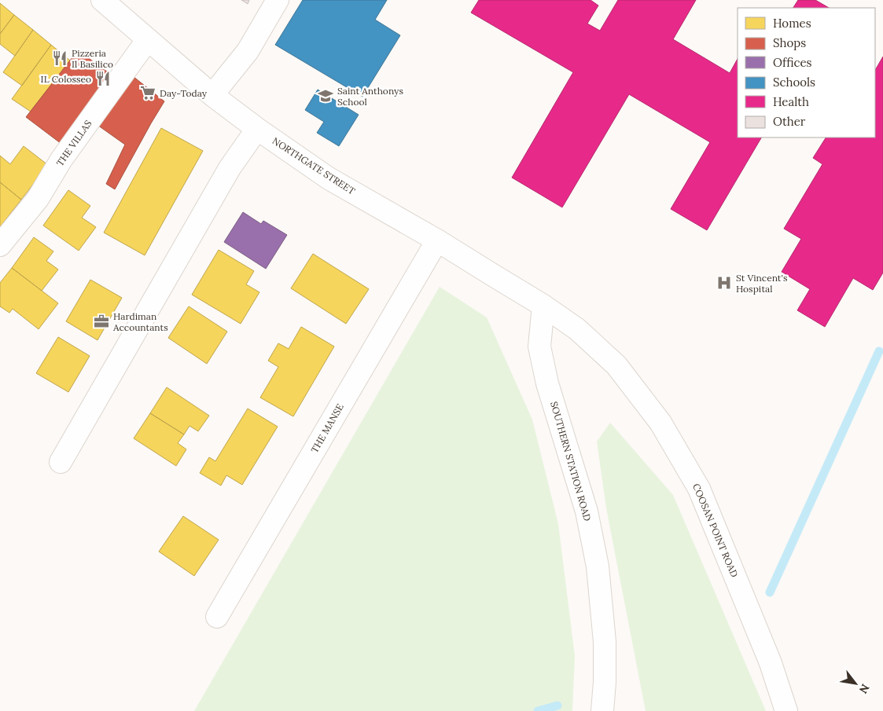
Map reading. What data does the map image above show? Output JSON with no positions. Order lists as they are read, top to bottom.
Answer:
{
  "streets": {
    "street": [
      "THE VILLAS",
      "NORTHGATE STREET",
      "THE MANSE",
      "SOUTHERN STATION ROAD",
      "COOSAN POINT ROAD"
    ]
  },
  "crossings": [
    ["THE VILLAS", "NORTHGATE STREET"],
    ["NORTHGATE STREET", "THE MANSE"],
    ["NORTHGATE STREET", "SOUTHERN STATION ROAD"],
    ["NORTHGATE STREET", "COOSAN POINT ROAD"],
    ["SOUTHERN STATION ROAD", "COOSAN POINT ROAD"]
  ],
  "places": {
    "restaurant": ["Pizzeria Il Basilico", "IL Colosseo"],
    "supermarket": ["Day-Today"],
    "school or university": ["Saint Anthonys School"],
    "hospital": ["St Vincent's Hospital"],
    "office": ["Hardiman Accountants"]
  },
  "legend": [
    "Homes",
    "Shops",
    "Offices",
    "Schools",
    "Health",
    "Other"
  ],
  "north": "bottom right"
}
